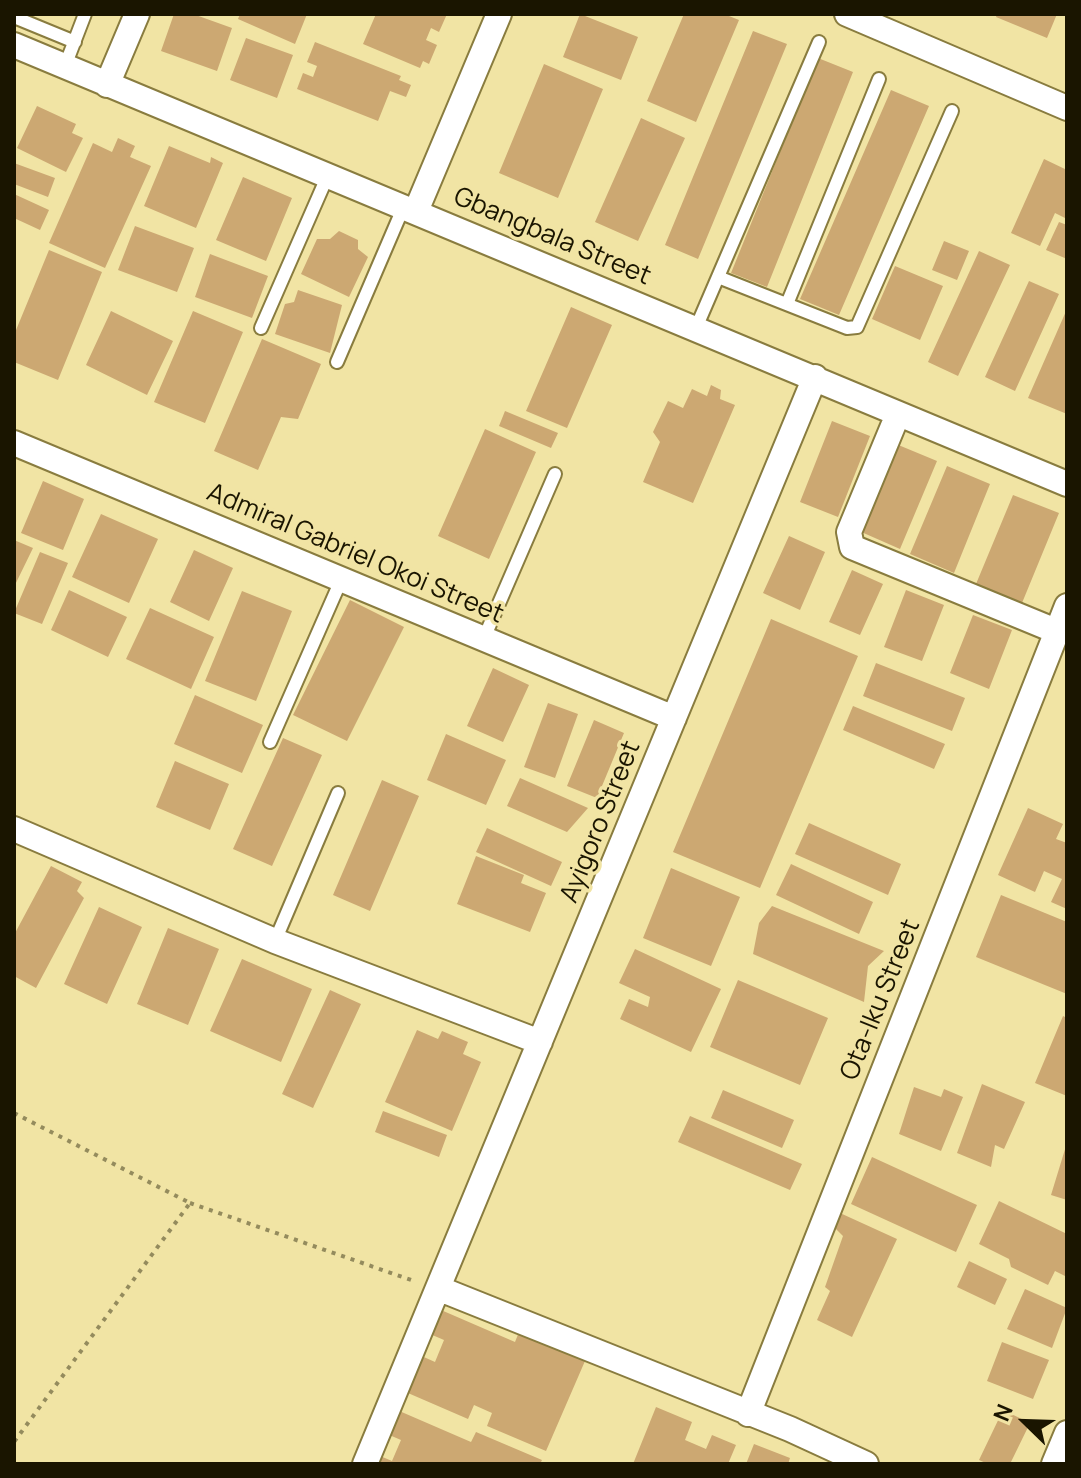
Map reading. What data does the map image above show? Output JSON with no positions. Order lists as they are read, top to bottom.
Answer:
{
  "streets": {
    "street": [
      "Gbangbala Street",
      "Admiral Gabriel Okoi Street",
      "Ayigoro Street",
      "Ota-Iku Street"
    ]
  },
  "crossings": [
    ["Gbangbala Street", "Ayigoro Street"],
    ["Admiral Gabriel Okoi Street", "Ayigoro Street"]
  ],
  "north": "top left"
}
